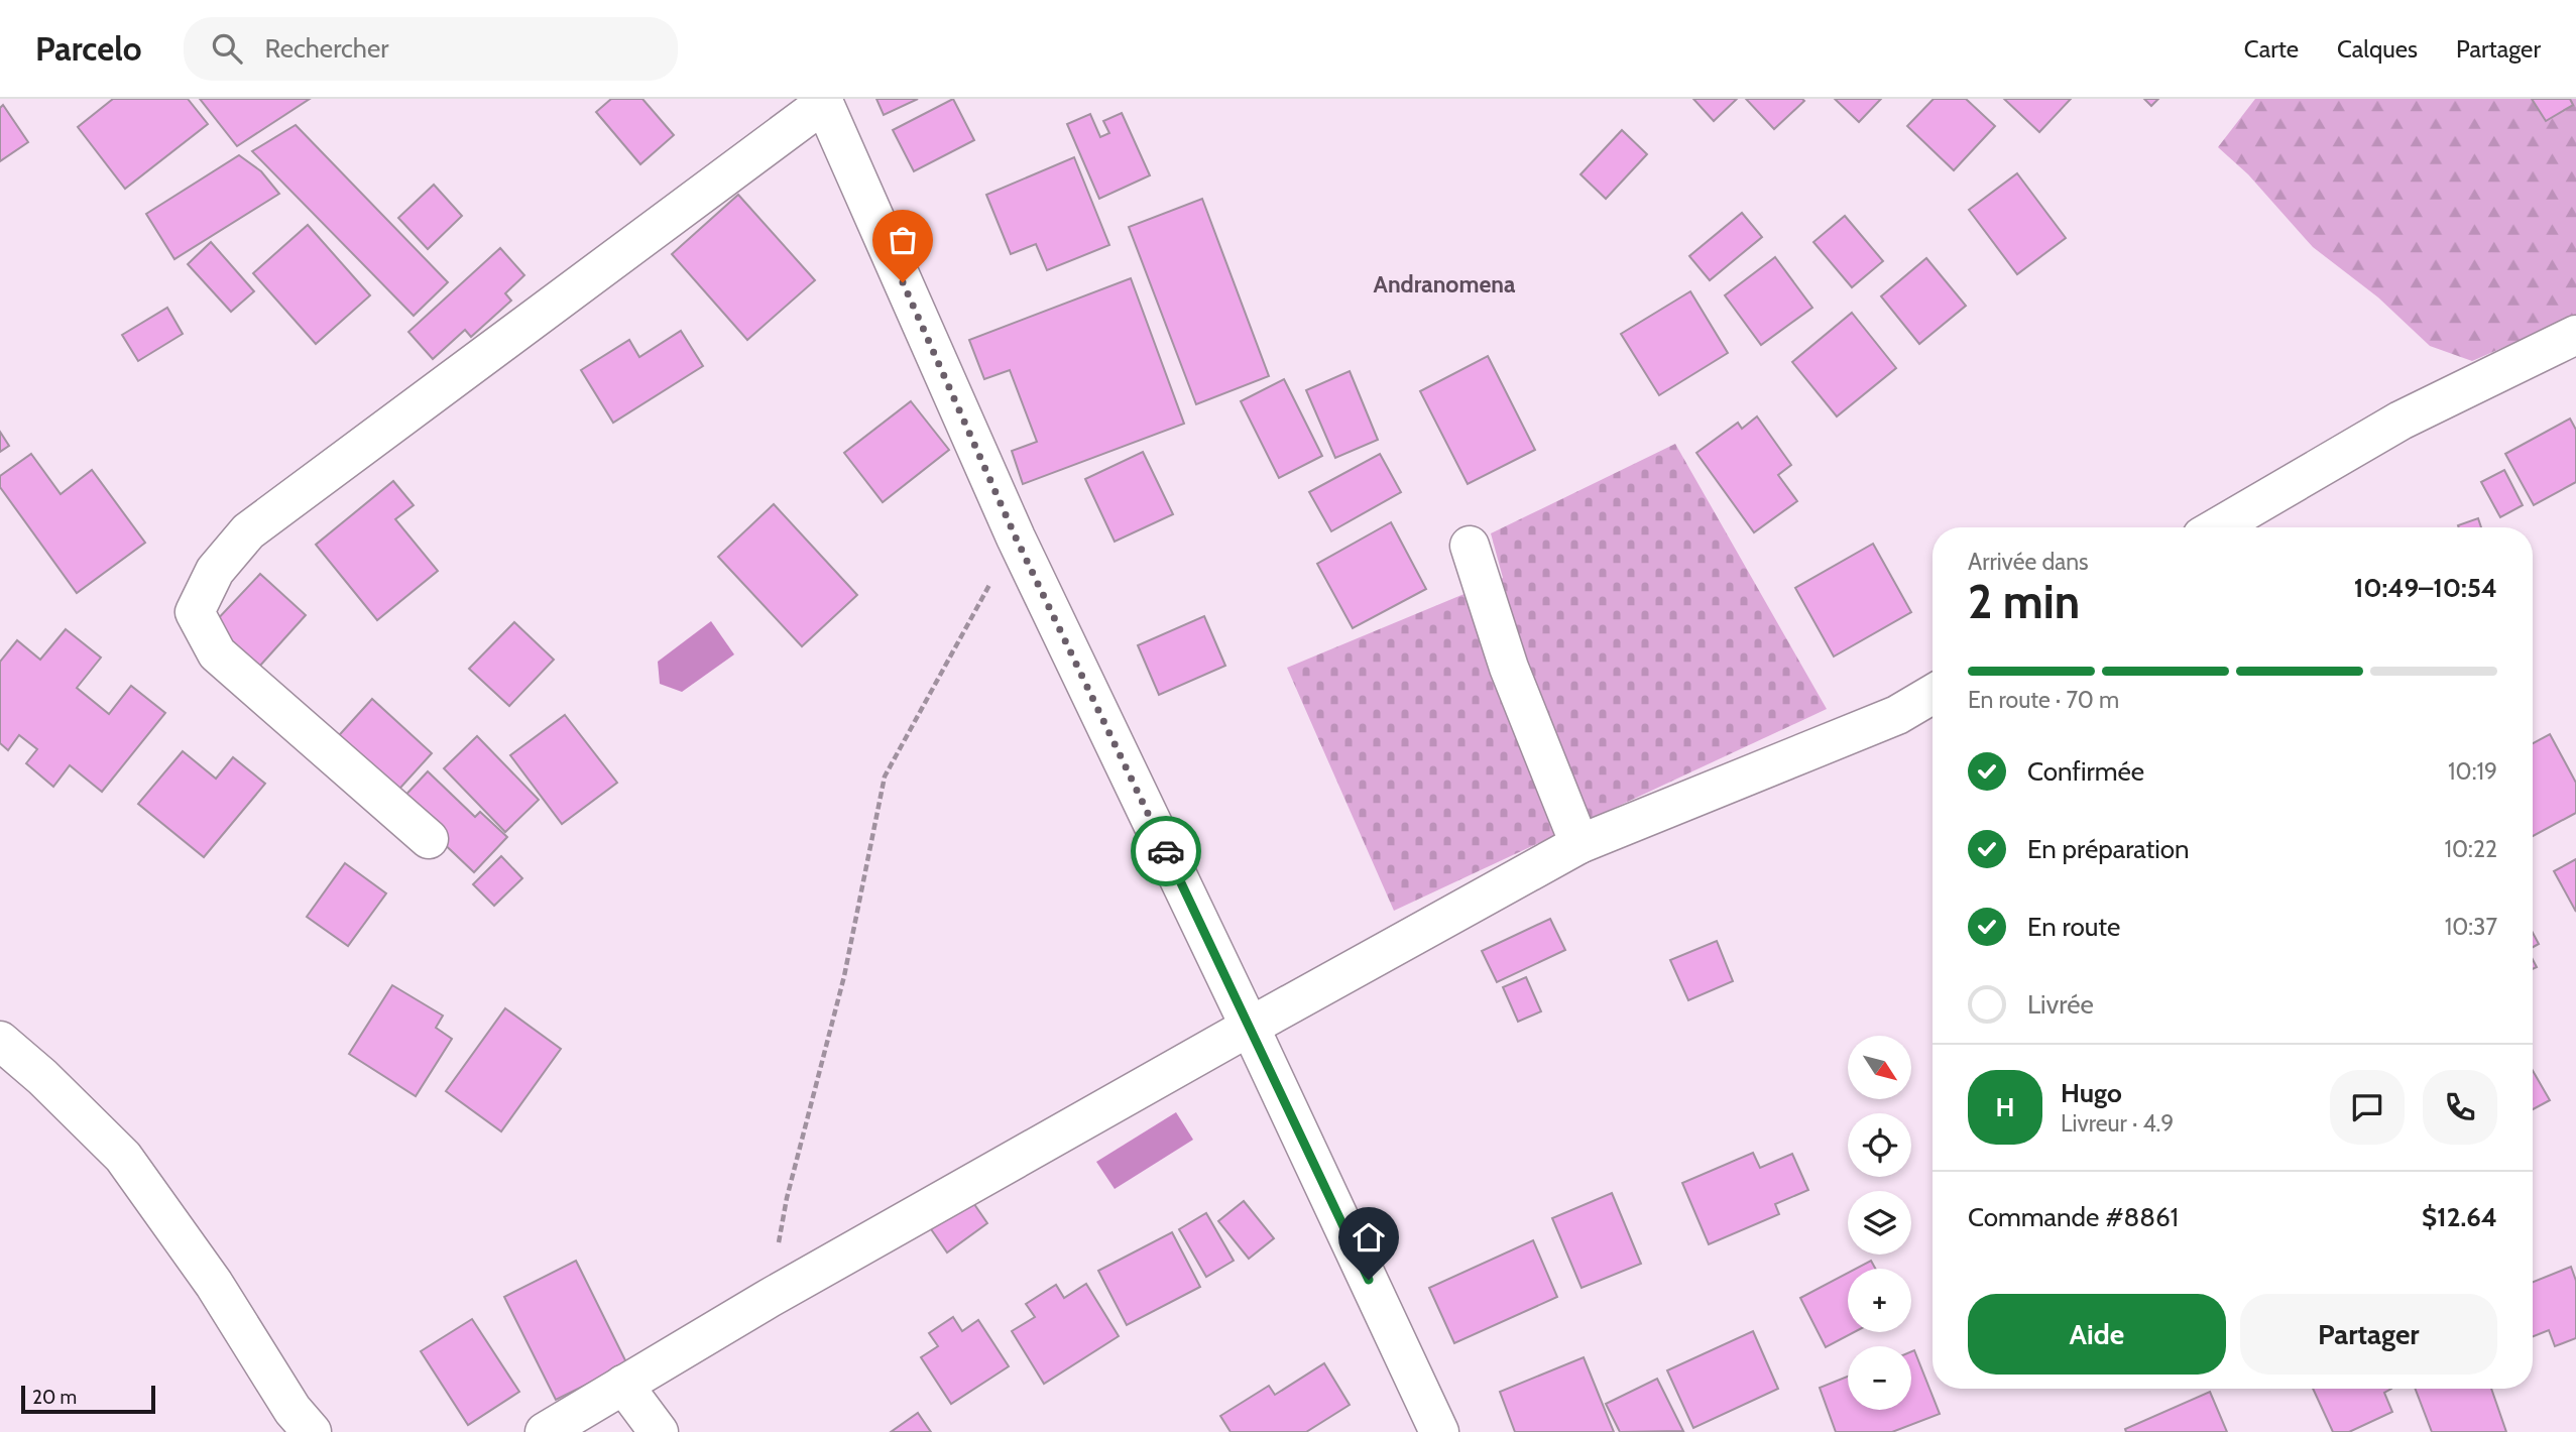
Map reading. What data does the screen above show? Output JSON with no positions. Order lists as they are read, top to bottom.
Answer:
{
  "districts": ["Andranomena"],
  "scale_bar": "20 m",
  "north": "bottom right",
  "page": {
    "header": "Parcelo",
    "search": "Rechercher",
    "nav": ["Carte", "Calques", "Partager"],
    "heading": ["2 min", "Arrivée dans", "10:49–10:54"],
    "panel": [
      "Hugo",
      "Livreur · 4.9",
      "Commande #8861",
      "$12.64"
    ],
    "bar": "En route · 70 m",
    "list": [
      ["Confirmée", "10:19"],
      ["En préparation", "10:22"],
      ["En route", "10:37"],
      "Livrée"
    ],
    "map_buttons": ["+", "−"],
    "round": "H",
    "buttons": ["Aide", "Partager"],
    "scale": "20 m"
  }
}
